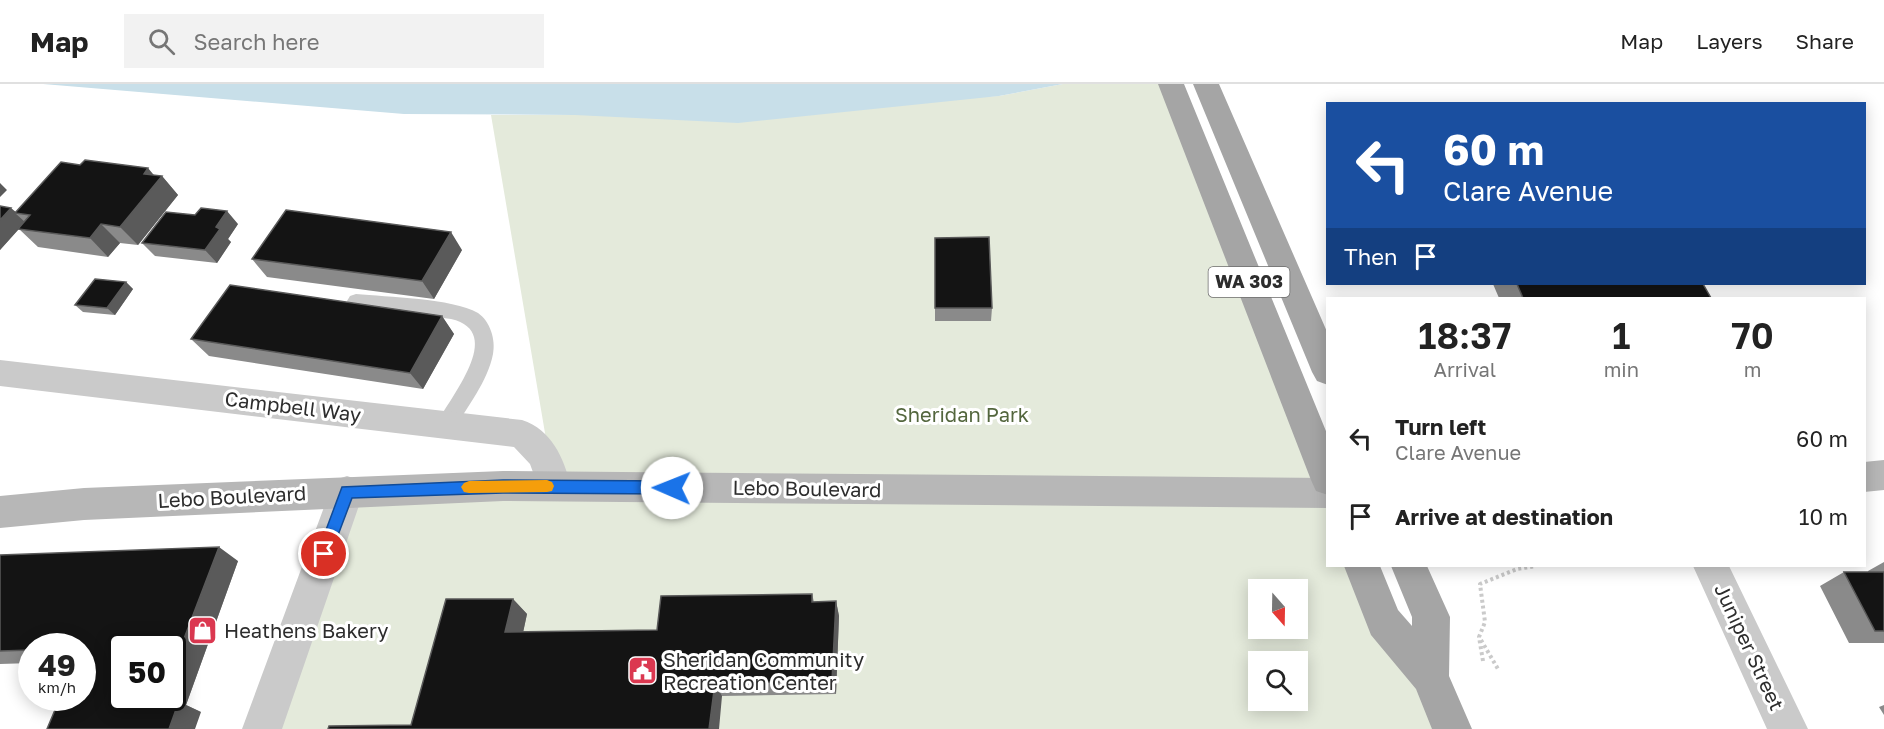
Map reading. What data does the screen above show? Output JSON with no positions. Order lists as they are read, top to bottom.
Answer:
{
  "streets": {
    "main road": ["WA 303", "Lebo Boulevard"],
    "street": ["Campbell Way", "Juniper Street"]
  },
  "crossings": [
    ["Campbell Way", "Lebo Boulevard"]
  ],
  "parks": ["Sheridan Park"],
  "places": {
    "shop": ["Heathens Bakery"],
    "public building": ["Sheridan Community Recreation Center"]
  },
  "north": "bottom",
  "page": {
    "header": "Map",
    "search": "Search here",
    "nav": ["Map", "Layers", "Share"],
    "turn": ["60 m", "Clare Avenue"],
    "then": "Then",
    "eta": [
      "18:37",
      "Arrival",
      "1",
      "min",
      "70",
      "m"
    ],
    "list": [
      {
        "name": "Turn left",
        "note": "Clare Avenue",
        "value": "60 m"
      },
      {
        "name": "Arrive at destination",
        "value": "10 m"
      }
    ],
    "speed": "49 km/h",
    "limit": "50"
  }
}
